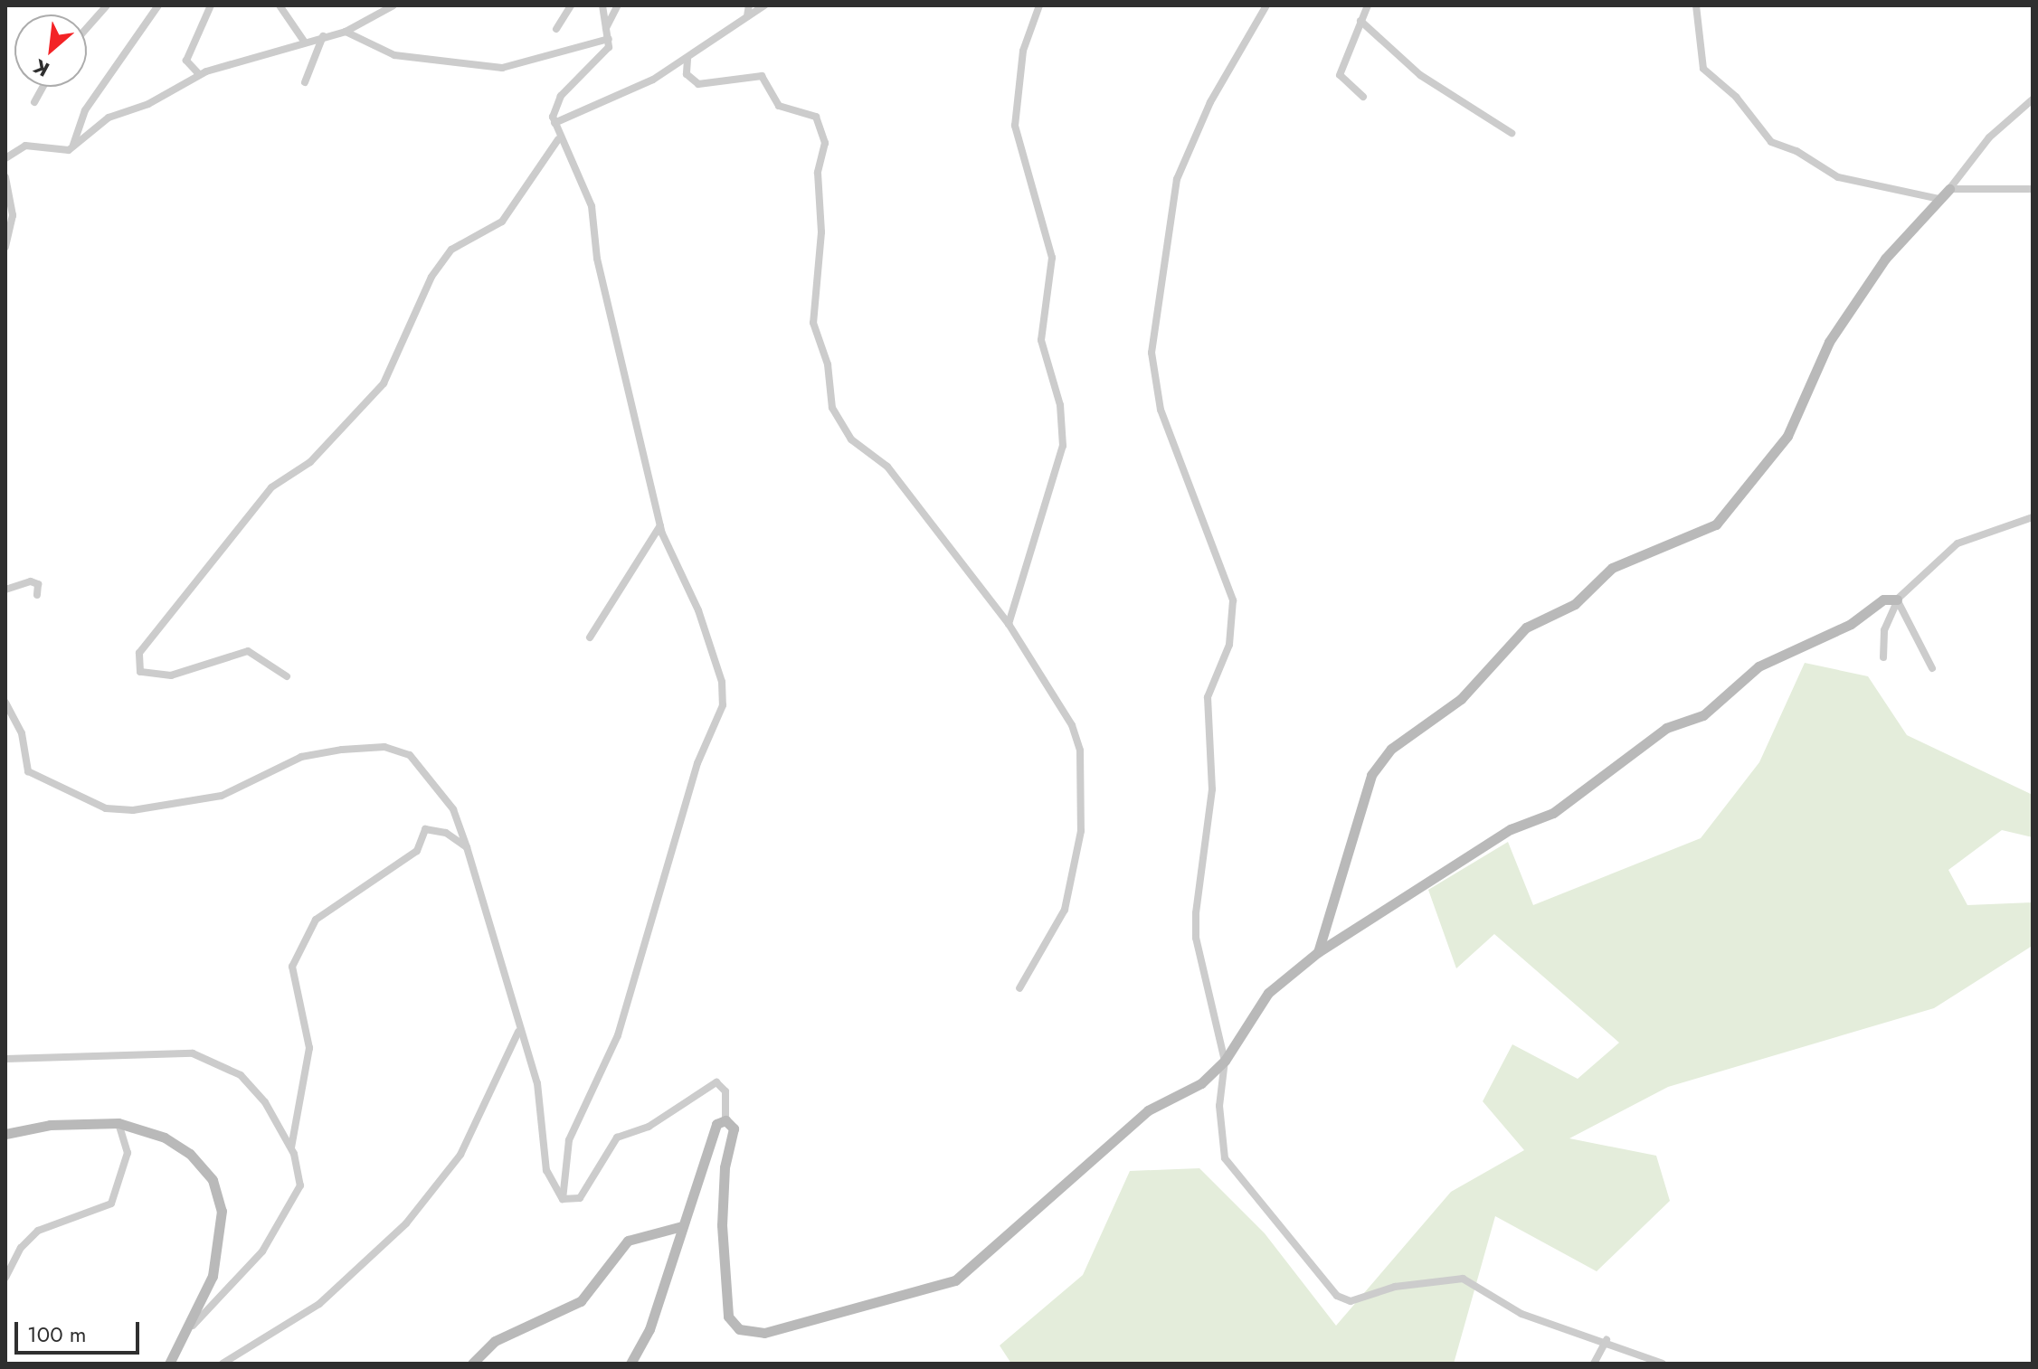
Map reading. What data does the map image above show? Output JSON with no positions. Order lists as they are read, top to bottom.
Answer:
{
  "scale_bar": "100 m",
  "north": "bottom left"
}
